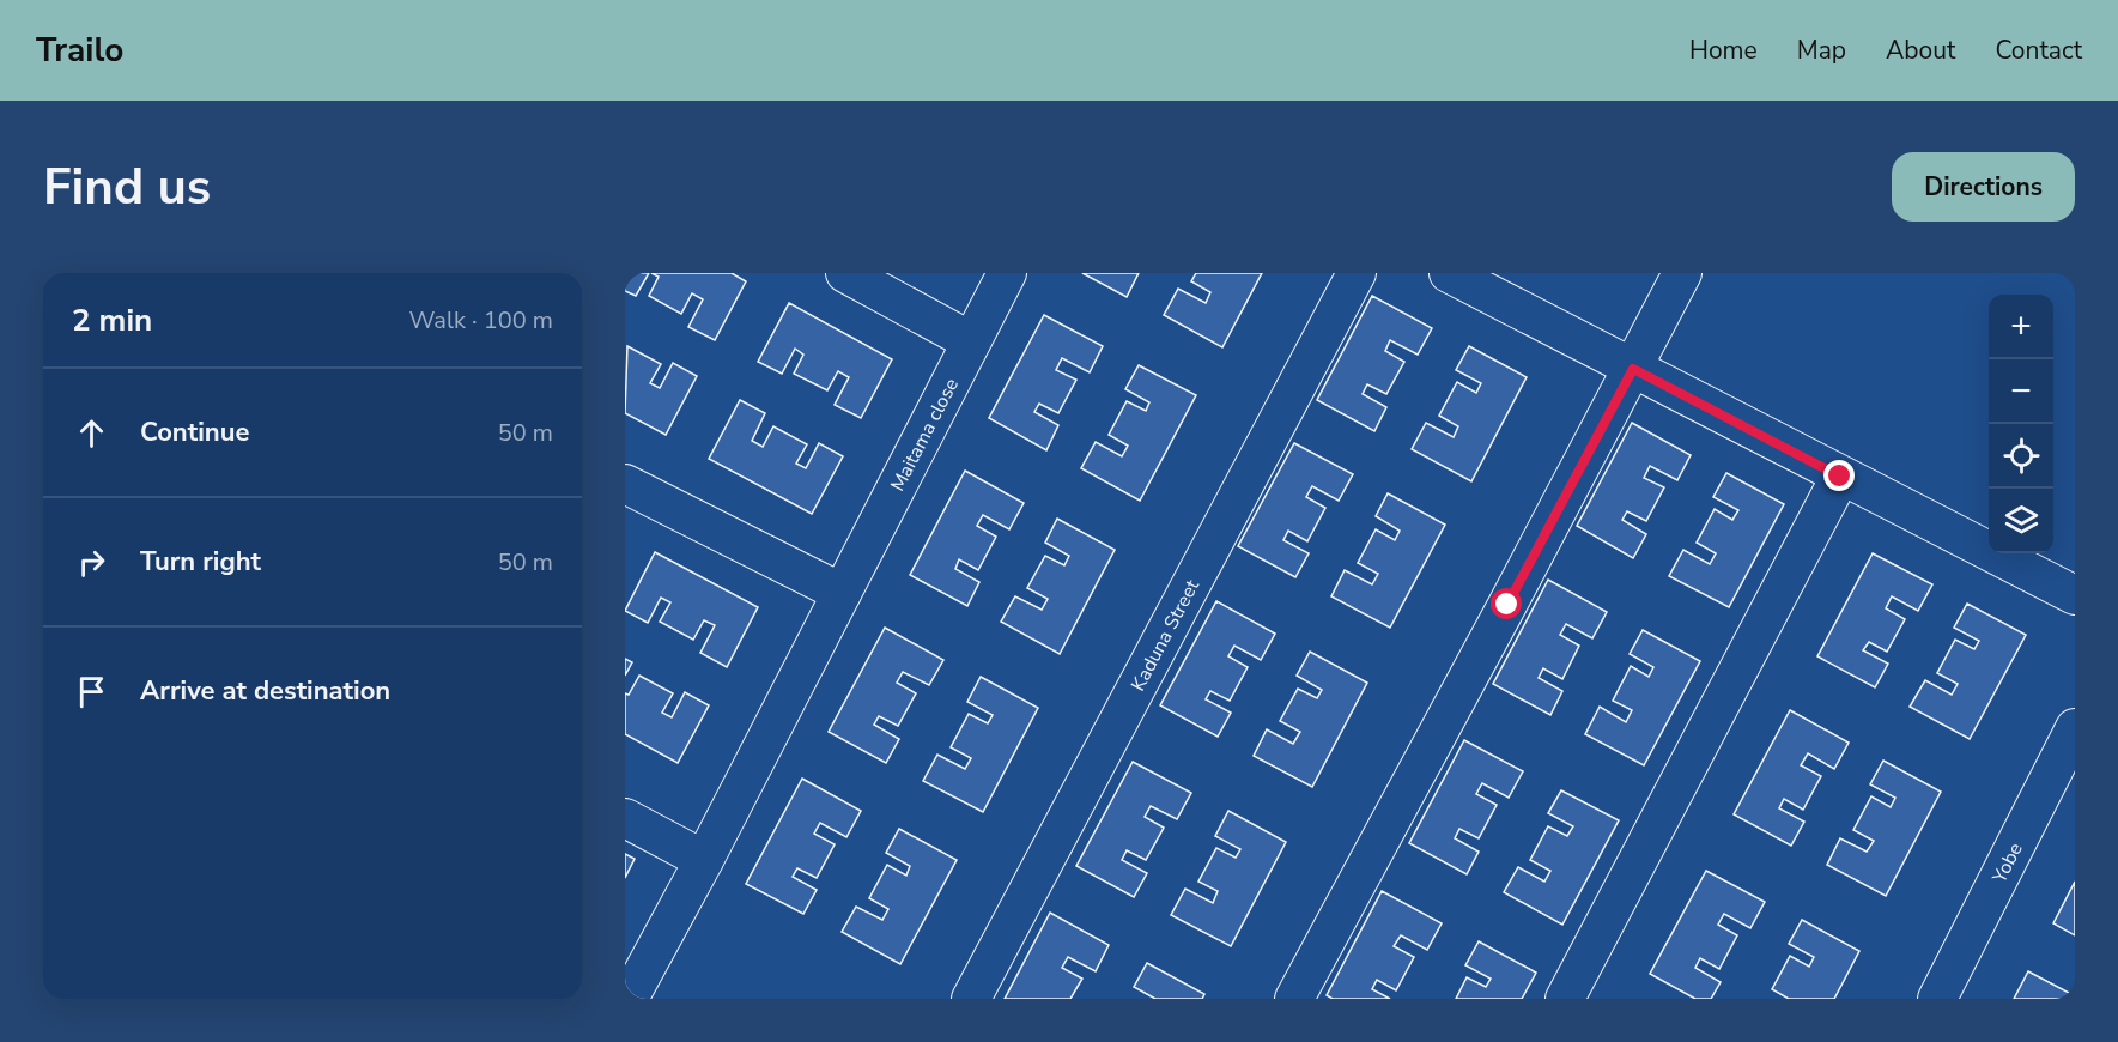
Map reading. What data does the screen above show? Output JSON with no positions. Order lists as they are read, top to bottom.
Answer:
{
  "streets": {
    "street": ["Maitama close", "Kaduna Street", "Yobe"]
  },
  "page": {
    "header": "Trailo",
    "nav": [
      "Home",
      "Map",
      "About",
      "Contact"
    ],
    "buttons": "Directions",
    "title": "Find us",
    "heading": ["2 min", "Walk · 100 m"],
    "map_buttons": ["+", "−"],
    "list": [
      ["Continue", "50 m"],
      ["Turn right", "50 m"],
      "Arrive at destination"
    ]
  }
}
